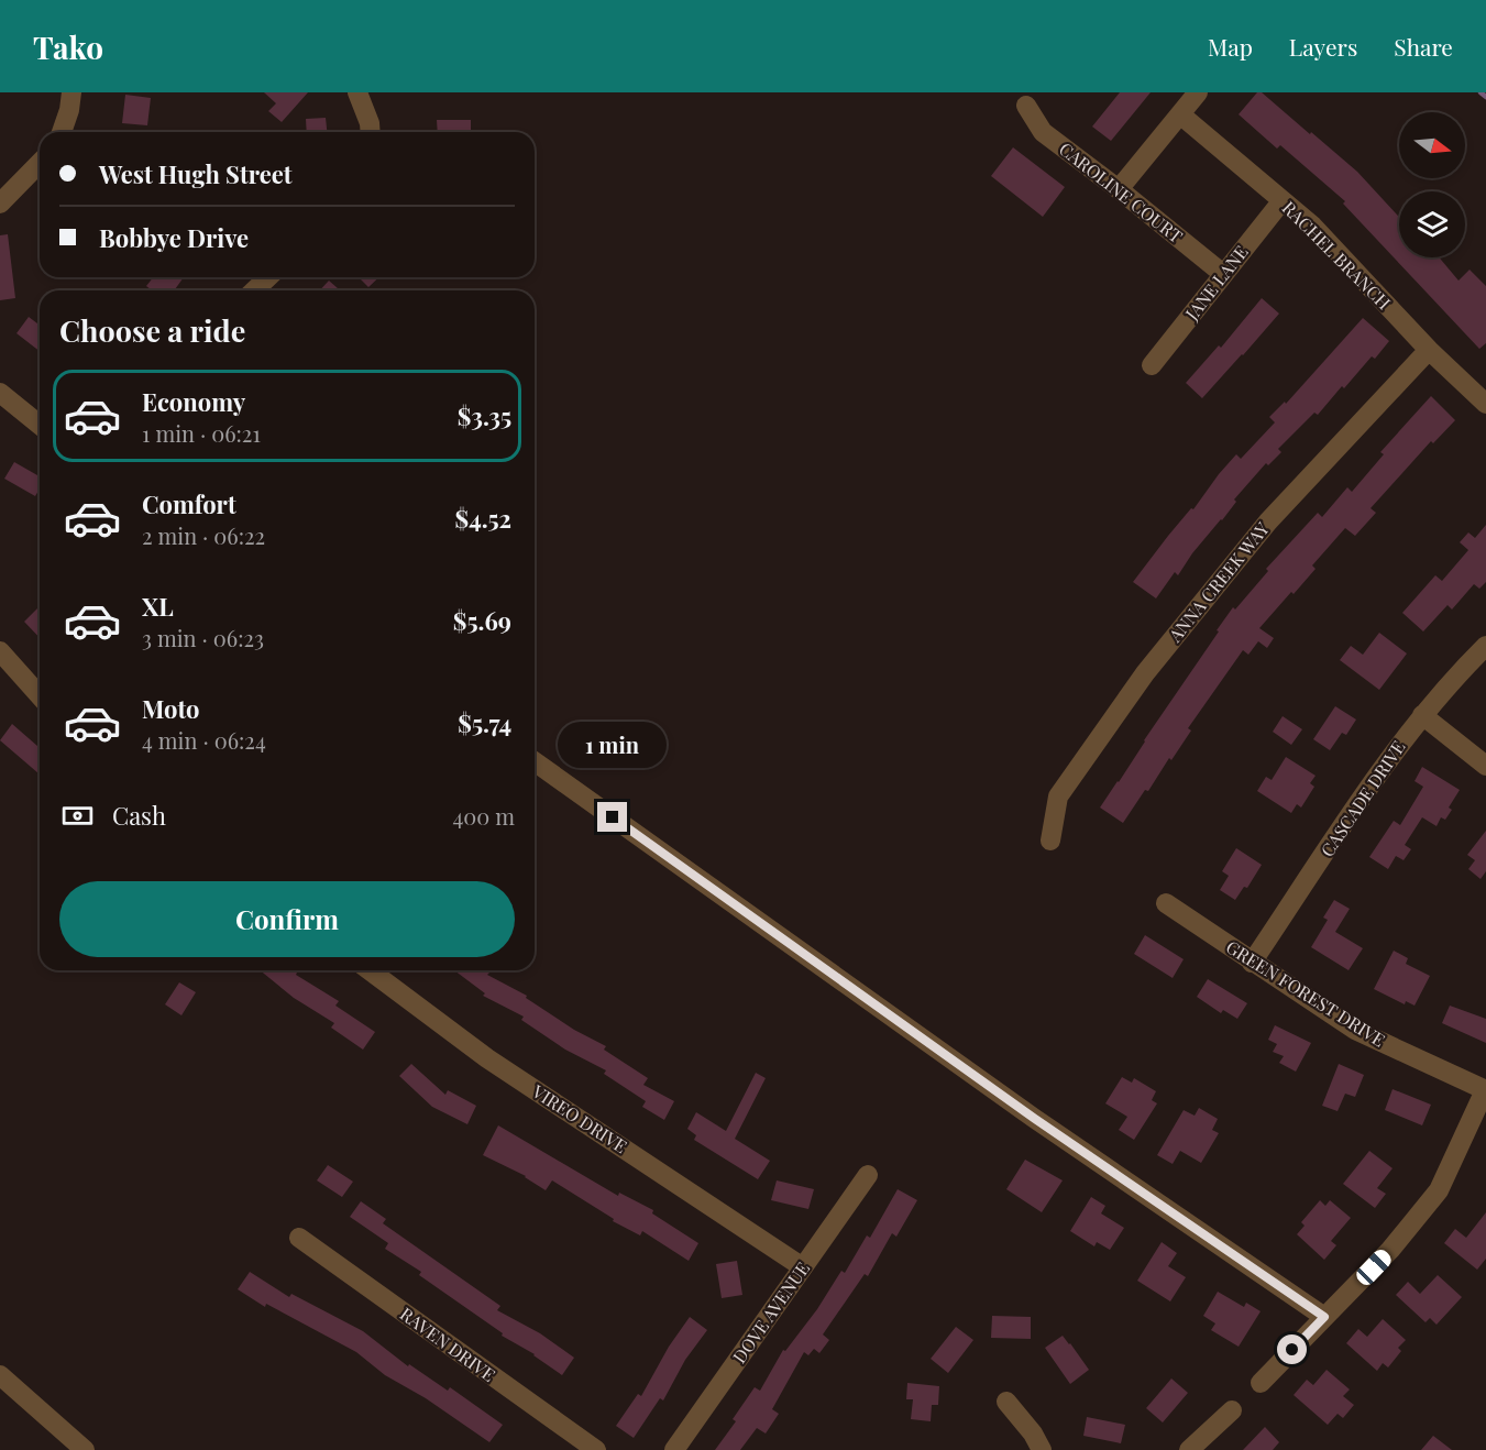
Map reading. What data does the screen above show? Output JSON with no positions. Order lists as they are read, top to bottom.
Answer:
{
  "streets": {
    "street": [
      "CAROLINE COURT",
      "RACHEL BRANCH",
      "JANE LANE",
      "ANNA CREEK WAY",
      "CASCADE DRIVE",
      "GREEN FOREST DRIVE",
      "VIREO DRIVE",
      "DOVE AVENUE",
      "RAVEN DRIVE"
    ]
  },
  "crossings": [
    ["CAROLINE COURT", "JANE LANE"],
    ["RACHEL BRANCH", "JANE LANE"],
    ["RACHEL BRANCH", "ANNA CREEK WAY"],
    ["CASCADE DRIVE", "GREEN FOREST DRIVE"],
    ["VIREO DRIVE", "DOVE AVENUE"]
  ],
  "north": "right",
  "page": {
    "header": "Tako",
    "nav": ["Map", "Layers", "Share"],
    "banner": ["West Hugh Street", "Bobbye Drive"],
    "heading": "Choose a ride",
    "list": [
      {
        "name": "Economy",
        "note": "1 min · 06:21",
        "value": "$3.35"
      },
      {
        "name": "Comfort",
        "note": "2 min · 06:22",
        "value": "$4.52"
      },
      {
        "name": "XL",
        "note": "3 min · 06:23",
        "value": "$5.69"
      },
      {
        "name": "Moto",
        "note": "4 min · 06:24",
        "value": "$5.74"
      }
    ],
    "bubble": "1 min",
    "pay": ["Cash", "400 m"],
    "buttons": "Confirm"
  }
}
